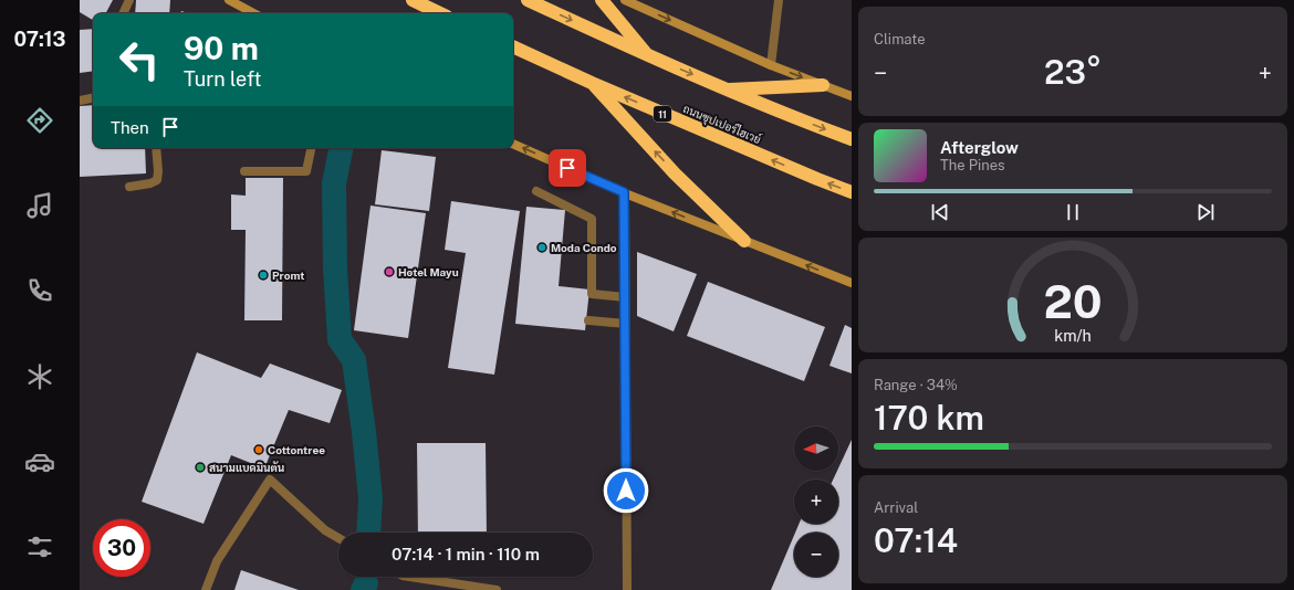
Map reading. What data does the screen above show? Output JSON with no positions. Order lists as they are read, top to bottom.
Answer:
{
  "streets": {
    "highway": ["11", "ถนนซุปเปอร์ไฮเวย์"]
  },
  "places": [
    "Moda Condo",
    "Hotel Mayu",
    "Promt",
    "Cottontree",
    "สนามแบดมินตัน"
  ],
  "north": "left",
  "page": {
    "tabs": "07:13",
    "tile": [
      "Climate",
      ["Range · 34%", "170 km"],
      ["Arrival", "07:14"]
    ],
    "turn": ["90 m", "Turn left"],
    "heat": ["−", "23°", "+"],
    "then": "Then",
    "song": ["Afterglow", "The Pines"],
    "map_buttons": ["+", "−"],
    "limit": "30",
    "trip": "07:14 · 1 min · 110 m",
    "gauge": ["20", "km/h"]
  }
}
